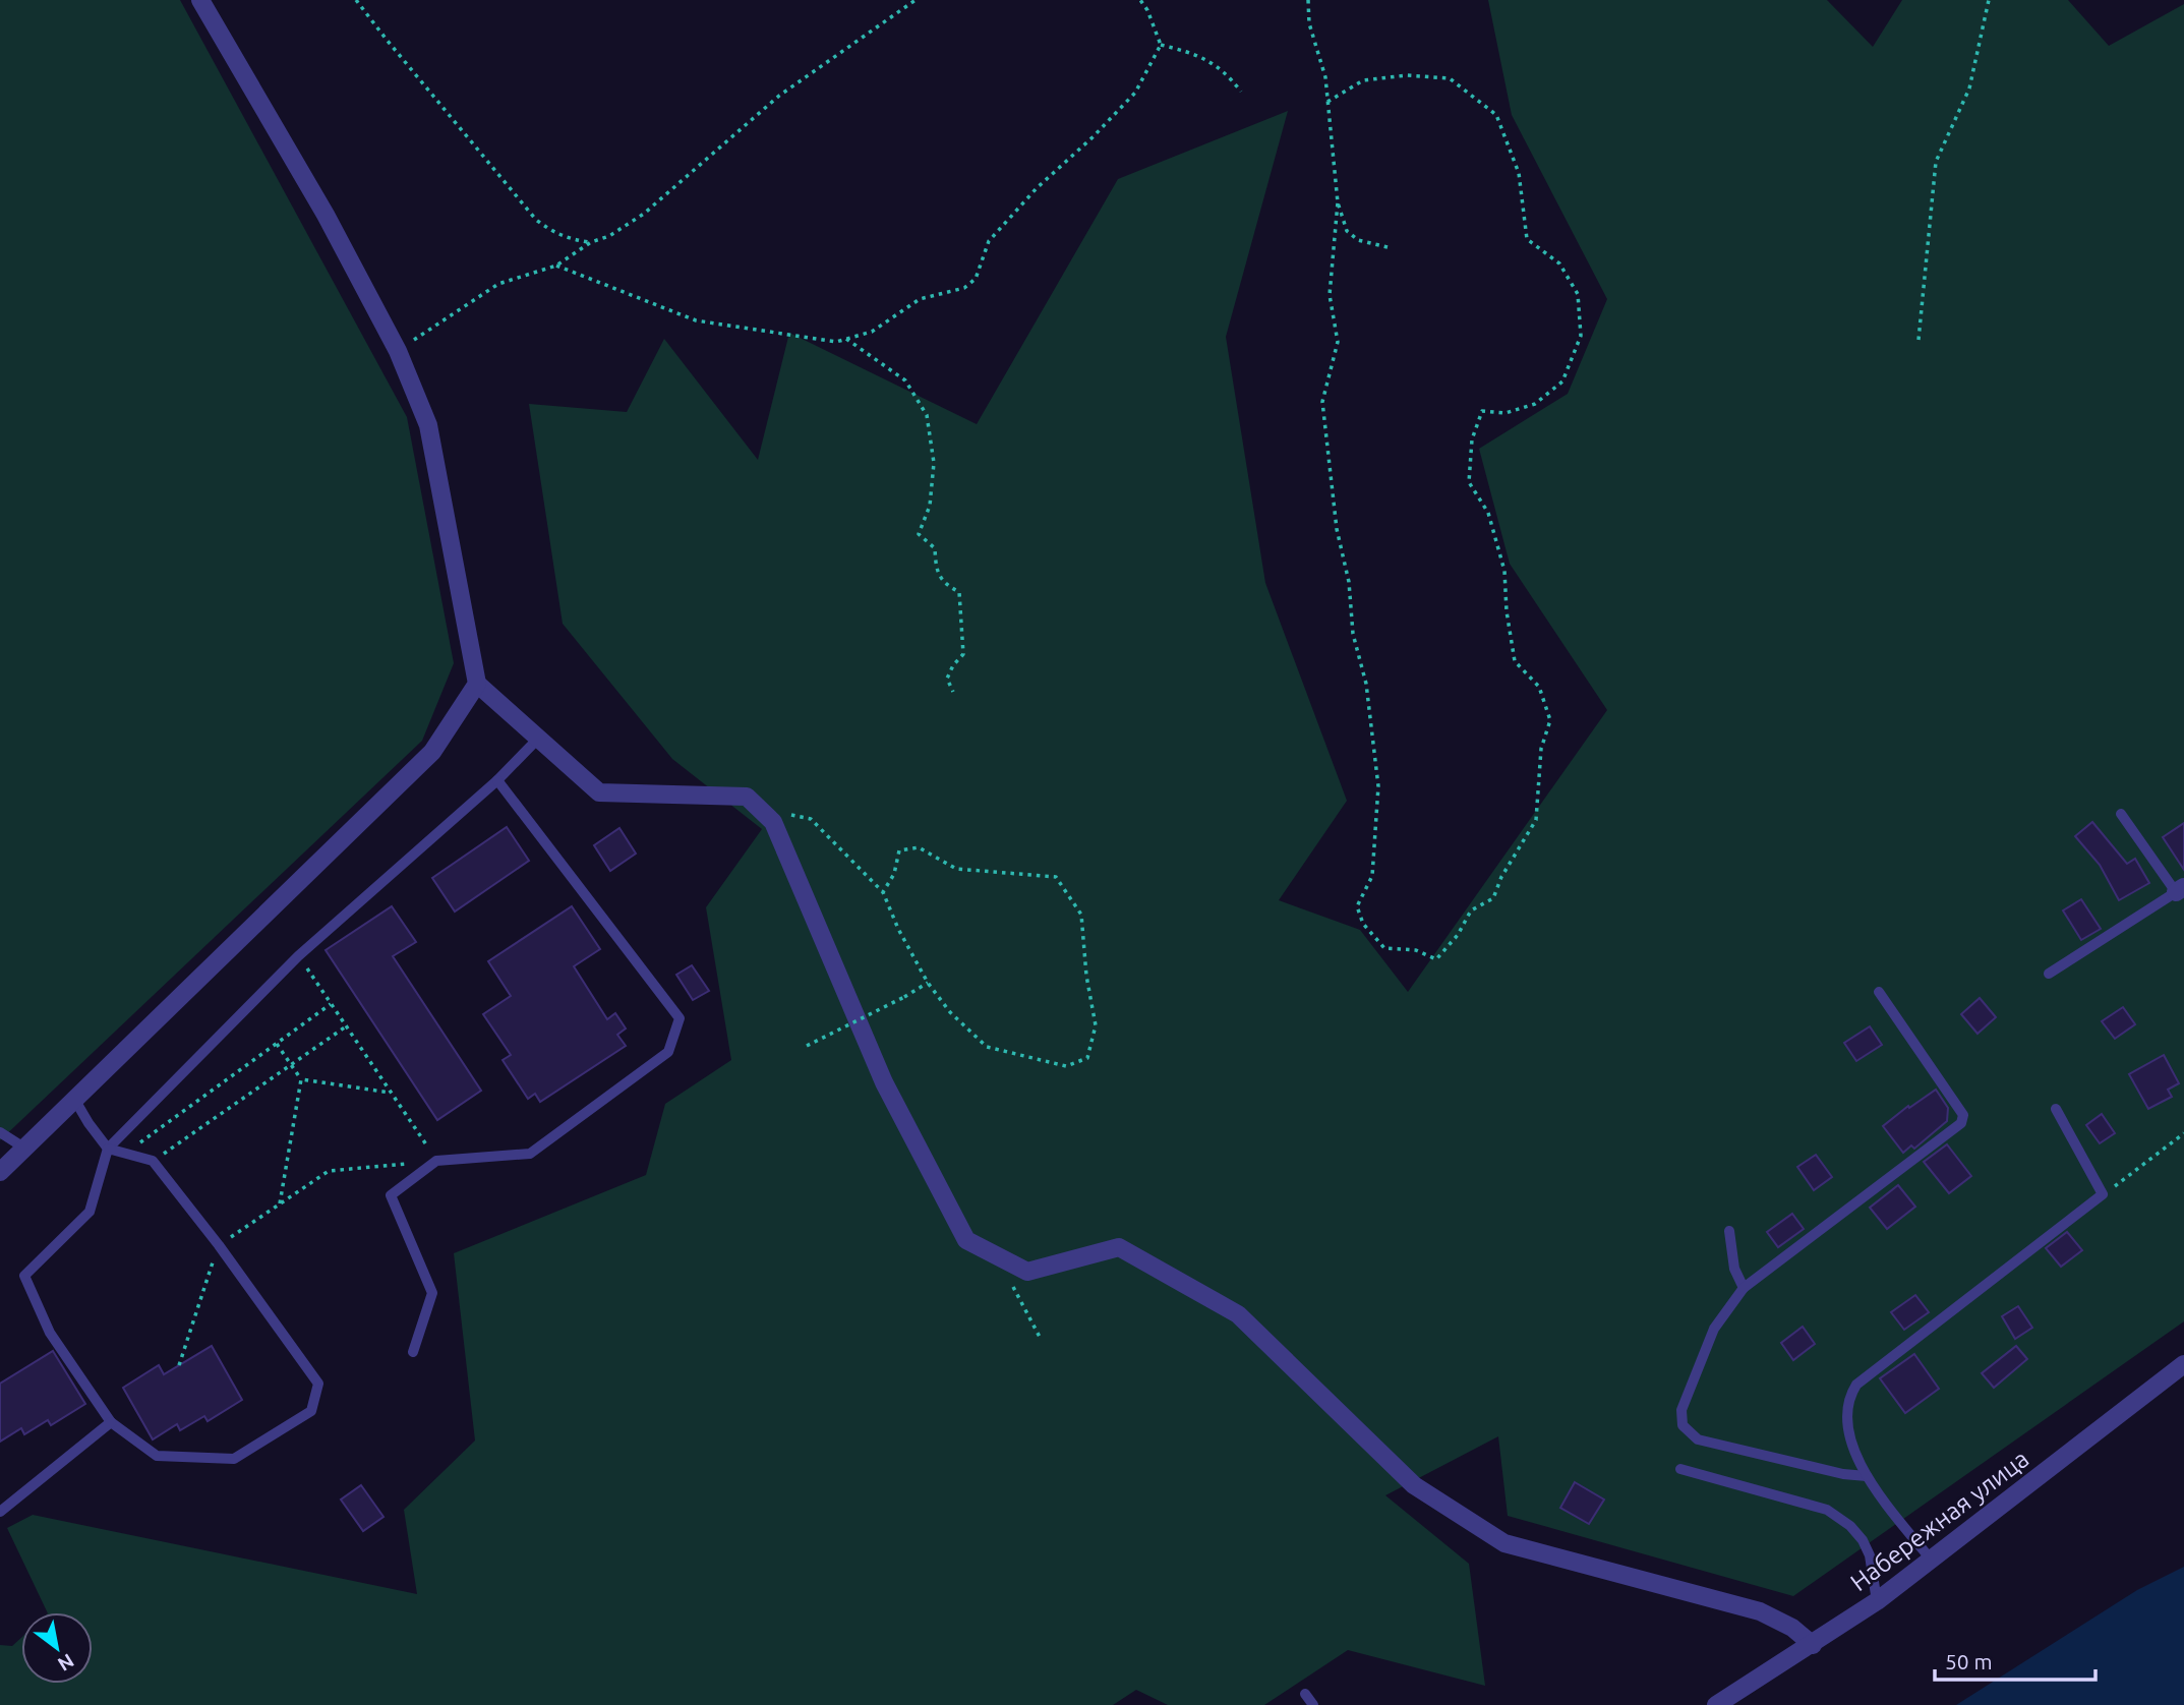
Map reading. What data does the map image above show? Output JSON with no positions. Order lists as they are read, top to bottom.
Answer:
{
  "streets": {
    "street": ["Набережная улица"]
  },
  "scale_bar": "50 m",
  "north": "bottom right"
}
